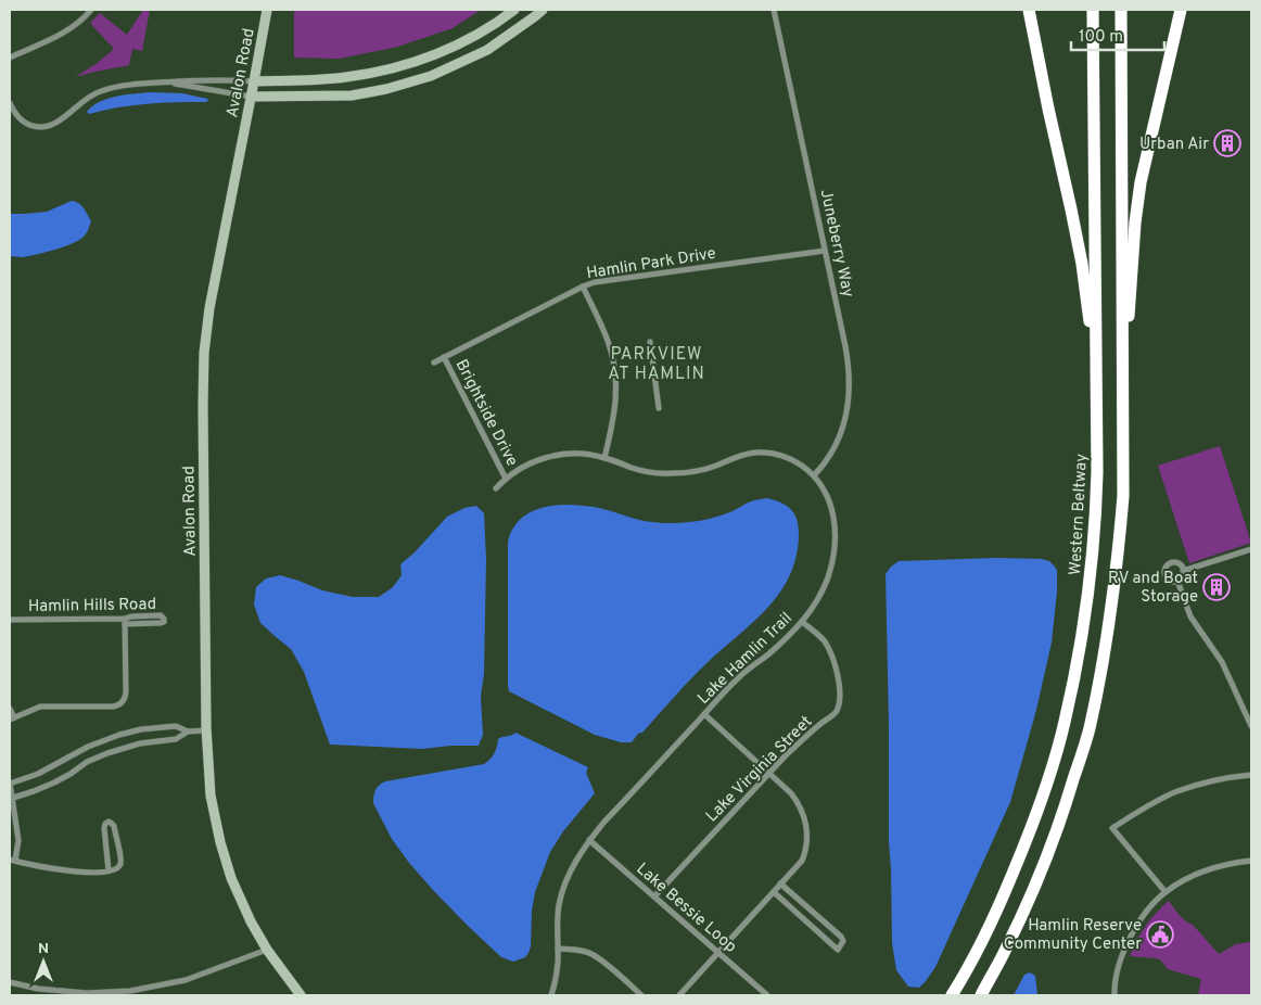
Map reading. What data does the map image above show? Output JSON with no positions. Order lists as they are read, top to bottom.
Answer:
{
  "streets": {
    "highway": ["Western Beltway"],
    "main road": ["Avalon Road"],
    "street": [
      "Juneberry Way",
      "Hamlin Park Drive",
      "Brightside Drive",
      "Hamlin Hills Road",
      "Lake Hamlin Trail",
      "Lake Virginia Street",
      "Lake Bessie Loop"
    ]
  },
  "crossings": [
    ["Juneberry Way", "Hamlin Park Drive"],
    ["Juneberry Way", "Lake Hamlin Trail"],
    ["Hamlin Park Drive", "Brightside Drive"],
    ["Brightside Drive", "Lake Hamlin Trail"],
    ["Lake Hamlin Trail", "Lake Virginia Street"],
    ["Lake Hamlin Trail", "Lake Bessie Loop"],
    ["Lake Virginia Street", "Lake Bessie Loop"]
  ],
  "districts": ["PARKVIEW AT HAMLIN"],
  "places": {
    "building": ["Urban Air", "RV and Boat Storage"],
    "public building": ["Hamlin Reserve Community Center"]
  },
  "scale_bar": "100 m",
  "north": "top"
}
